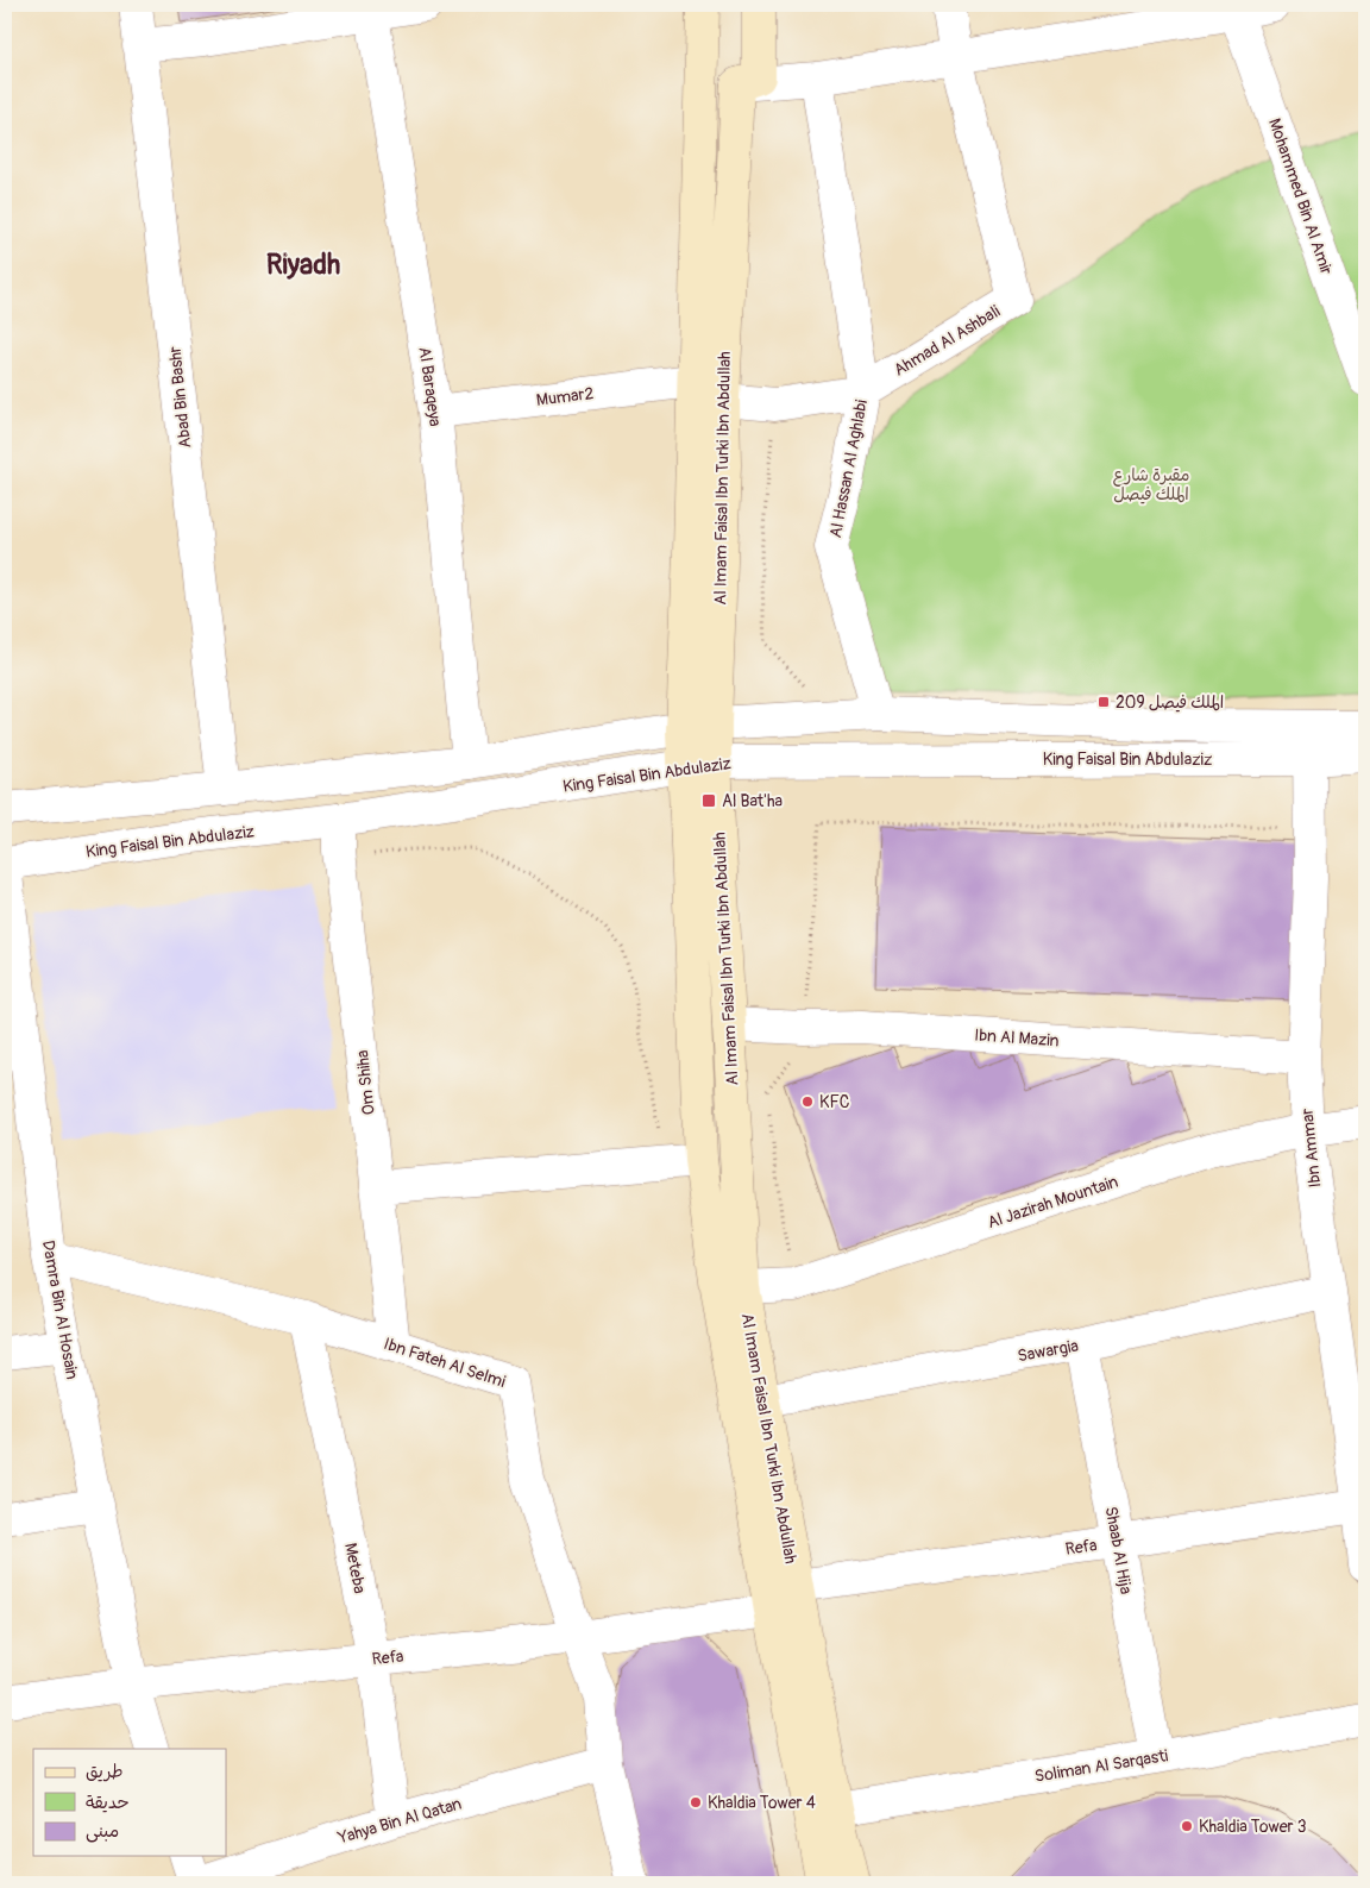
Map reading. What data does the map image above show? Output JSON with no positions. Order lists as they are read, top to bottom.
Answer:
{
  "streets": {
    "main road": ["Al Imam Faisal Ibn Turki Ibn Abdullah"],
    "street": [
      "Mohammed Bin Al Amir",
      "Ahmad Al Ashbali",
      "Al Baraqeya",
      "Mumar2",
      "Abad Bin Bashr",
      "Al Hassan Al Aghlabi",
      "King Faisal Bin Abdulaziz",
      "Ibn Al Mazin",
      "Om Shiha",
      "Ibn Ammar",
      "Al Jazirah Mountain",
      "Damra Bin Al Hosain",
      "Sawargia",
      "Ibn Fateh Al Selmi",
      "Refa",
      "Shaab Al Hija",
      "Meteba",
      "Soliman Al Sarqasti",
      "Yahya Bin Al Qatan"
    ]
  },
  "crossings": [
    ["Ahmad Al Ashbali", "Al Hassan Al Aghlabi"],
    ["Ahmad Al Ashbali", "Al Imam Faisal Ibn Turki Ibn Abdullah"],
    ["Al Baraqeya", "Mumar2"],
    ["Al Baraqeya", "King Faisal Bin Abdulaziz"],
    ["Mumar2", "Al Imam Faisal Ibn Turki Ibn Abdullah"],
    ["Abad Bin Bashr", "King Faisal Bin Abdulaziz"],
    ["Al Hassan Al Aghlabi", "King Faisal Bin Abdulaziz"],
    ["Al Imam Faisal Ibn Turki Ibn Abdullah", "King Faisal Bin Abdulaziz"],
    ["Al Imam Faisal Ibn Turki Ibn Abdullah", "Ibn Al Mazin"],
    ["Al Imam Faisal Ibn Turki Ibn Abdullah", "Al Jazirah Mountain"],
    ["Al Imam Faisal Ibn Turki Ibn Abdullah", "Sawargia"],
    ["Al Imam Faisal Ibn Turki Ibn Abdullah", "Refa"],
    ["Al Imam Faisal Ibn Turki Ibn Abdullah", "Soliman Al Sarqasti"],
    ["King Faisal Bin Abdulaziz", "Om Shiha"],
    ["King Faisal Bin Abdulaziz", "Ibn Ammar"],
    ["King Faisal Bin Abdulaziz", "Damra Bin Al Hosain"],
    ["Ibn Al Mazin", "Ibn Ammar"],
    ["Om Shiha", "Ibn Fateh Al Selmi"],
    ["Ibn Ammar", "Al Jazirah Mountain"],
    ["Ibn Ammar", "Sawargia"],
    ["Ibn Ammar", "Refa"],
    ["Damra Bin Al Hosain", "Ibn Fateh Al Selmi"],
    ["Damra Bin Al Hosain", "Refa"],
    ["Sawargia", "Shaab Al Hija"],
    ["Ibn Fateh Al Selmi", "Refa"],
    ["Ibn Fateh Al Selmi", "Meteba"],
    ["Ibn Fateh Al Selmi", "Yahya Bin Al Qatan"],
    ["Refa", "Shaab Al Hija"],
    ["Refa", "Meteba"],
    ["Shaab Al Hija", "Soliman Al Sarqasti"],
    ["Meteba", "Yahya Bin Al Qatan"]
  ],
  "districts": ["Riyadh"],
  "parks": ["مقبرة شارع الملك فيصل"],
  "places": {
    "transit": ["الملك فيصل 209", "Al Bat'ha"],
    "other": ["KFC", "Khaldia Tower 4", "Khaldia Tower 3"]
  },
  "legend": ["طريق", "حديقة", "مبنى"]
}
